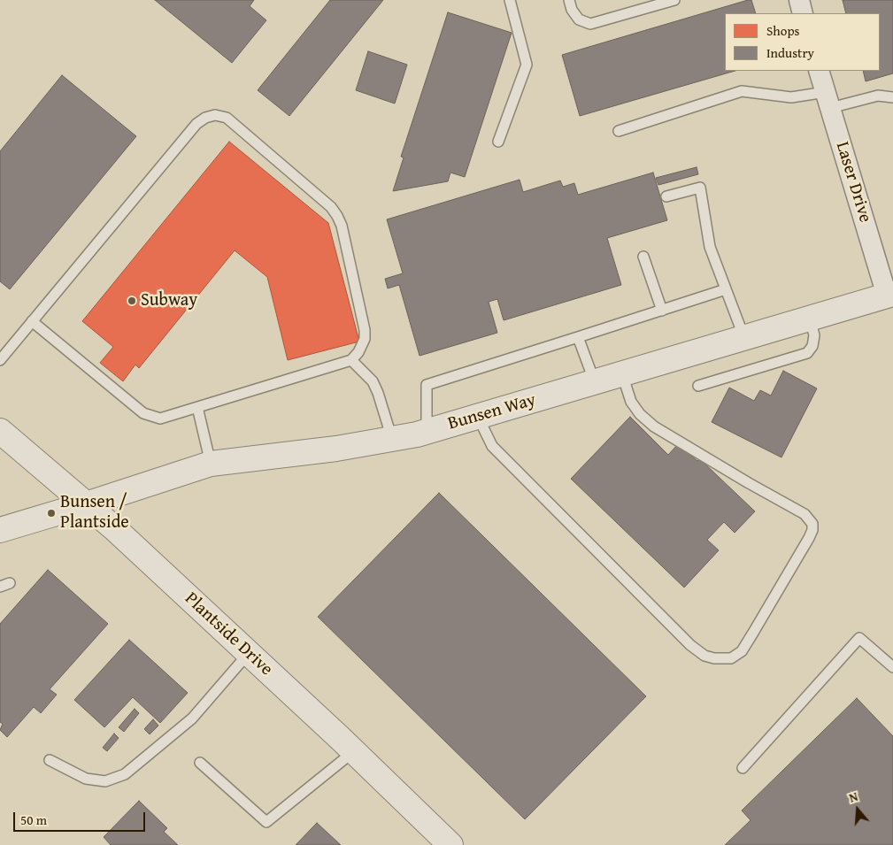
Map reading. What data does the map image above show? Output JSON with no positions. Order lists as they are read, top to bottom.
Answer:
{
  "streets": {
    "street": ["Laser Drive", "Bunsen Way", "Plantside Drive"]
  },
  "crossings": [
    ["Laser Drive", "Bunsen Way"],
    ["Bunsen Way", "Plantside Drive"]
  ],
  "places": ["Subway", "Bunsen / Plantside"],
  "legend": ["Shops", "Industry"],
  "scale_bar": "50 m",
  "north": "top"
}
